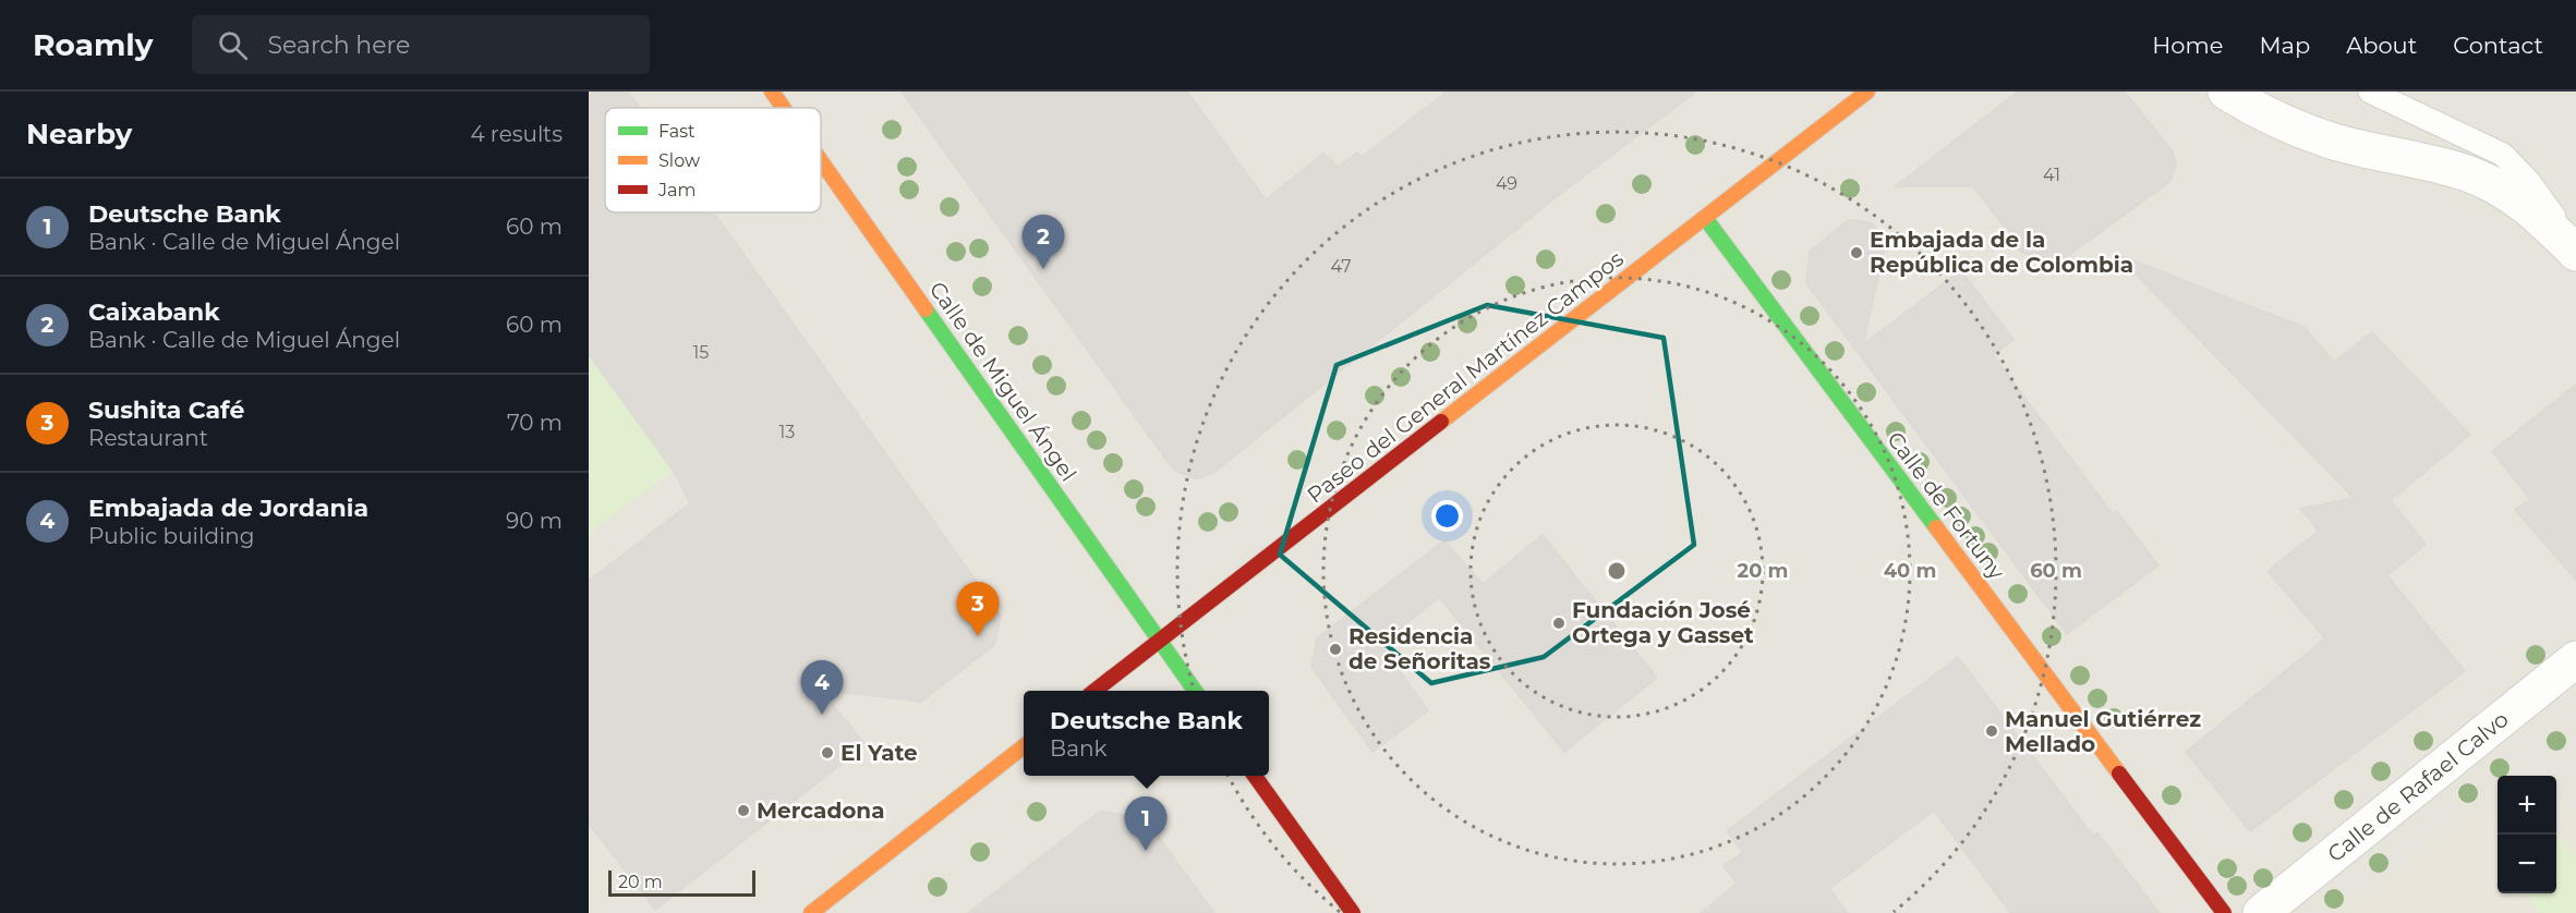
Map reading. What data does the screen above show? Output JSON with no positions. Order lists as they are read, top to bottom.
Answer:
{
  "streets": {
    "street": [
      "Paseo del General Martínez Campos",
      "Calle de Miguel Ángel",
      "Calle de Fortuny",
      "Calle de Rafael Calvo"
    ]
  },
  "crossings": [
    ["Paseo del General Martínez Campos", "Calle de Miguel Ángel"],
    ["Paseo del General Martínez Campos", "Calle de Fortuny"]
  ],
  "places": [
    "Embajada de la República de Colombia",
    "Fundación José Ortega y Gasset",
    "Residencia de Señoritas",
    "Manuel Gutiérrez Mellado",
    "El Yate",
    "Mercadona"
  ],
  "house_numbers": [
    "41",
    "49",
    "47",
    "15",
    "13"
  ],
  "legend": ["Fast", "Slow", "Jam"],
  "scale_bar": "20 m",
  "page": {
    "header": "Roamly",
    "search": "Search here",
    "nav": [
      "Home",
      "Map",
      "About",
      "Contact"
    ],
    "heading": ["Nearby", "4 results"],
    "list": [
      {
        "mark": "1",
        "name": "Deutsche Bank",
        "note": "Bank · Calle de Miguel Ángel",
        "value": "60 m"
      },
      {
        "mark": "2",
        "name": "Caixabank",
        "note": "Bank · Calle de Miguel Ángel",
        "value": "60 m"
      },
      {
        "mark": "3",
        "name": "Sushita Café",
        "note": "Restaurant",
        "value": "70 m"
      },
      {
        "mark": "4",
        "name": "Embajada de Jordania",
        "note": "Public building",
        "value": "90 m"
      }
    ],
    "pins": [
      "2",
      "3",
      "4",
      "1"
    ],
    "popup": ["Deutsche Bank", "Bank"],
    "map_buttons": ["+", "−"],
    "scale": "20 m"
  },
  "rings": ["20 m", "40 m", "60 m"]
}
